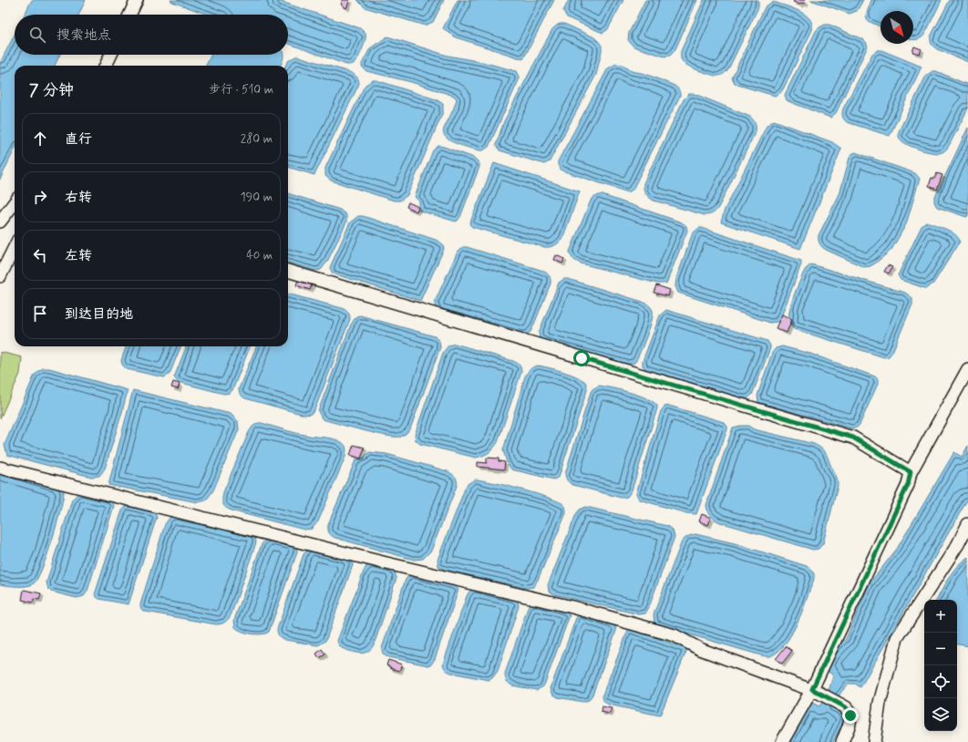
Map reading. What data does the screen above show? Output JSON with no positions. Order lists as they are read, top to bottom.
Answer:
{
  "north": "bottom right",
  "page": {
    "search": "搜索地点",
    "heading": ["7 分钟", "步行 · 510 m"],
    "list": [
      ["直行", "280 m"],
      ["右转", "190 m"],
      ["左转", "40 m"],
      "到达目的地"
    ],
    "map_buttons": ["+", "−"]
  }
}
